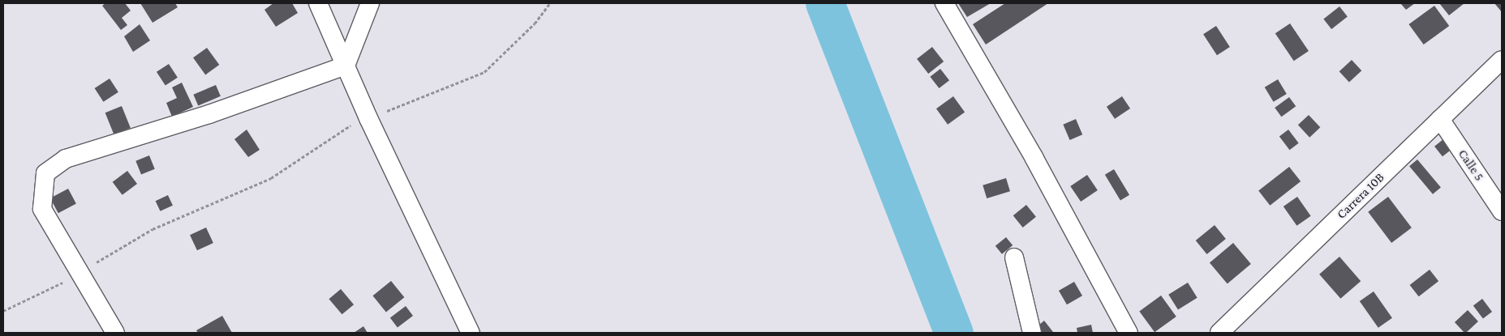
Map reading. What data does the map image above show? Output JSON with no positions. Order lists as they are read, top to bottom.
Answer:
{
  "streets": {
    "street": ["Calle 5", "Carrera 10B"]
  },
  "crossings": [
    ["Calle 5", "Carrera 10B"]
  ]
}
